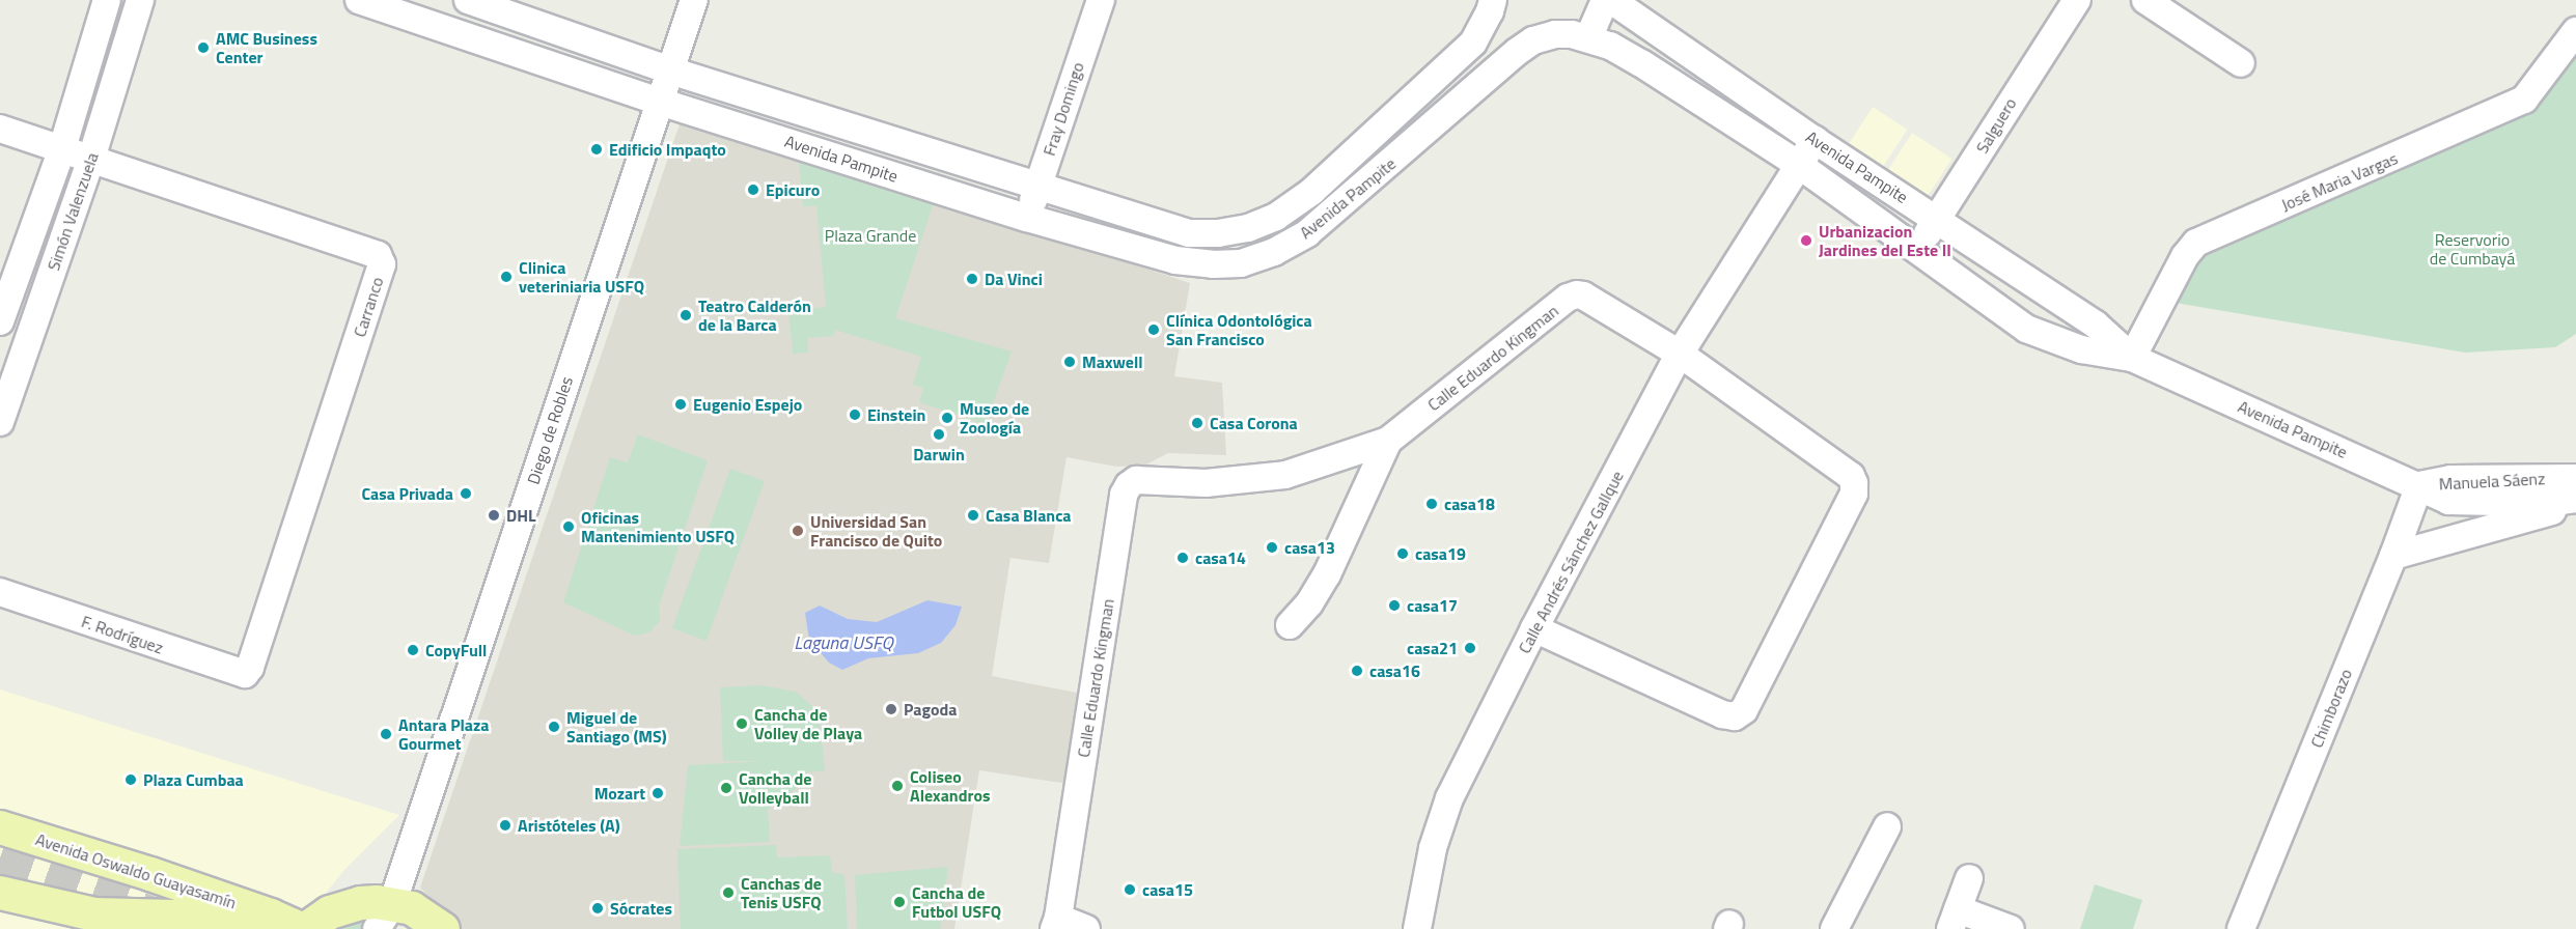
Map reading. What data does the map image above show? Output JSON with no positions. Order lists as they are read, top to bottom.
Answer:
{
  "streets": {
    "main road": ["Avenida Oswaldo Guayasamín"],
    "street": [
      "Fray Domingo",
      "Salguero",
      "Avenida Pampite",
      "José Maria Vargas",
      "Simón Valenzuela",
      "Carranco",
      "Calle Eduardo Kingman",
      "Diego de Robles",
      "Manuela Sáenz",
      "Calle Andrés Sánchez Gallque",
      "F. Rodríguez",
      "Chimborazo"
    ]
  },
  "crossings": [
    ["Fray Domingo", "Avenida Pampite"],
    ["Salguero", "Avenida Pampite"],
    ["Avenida Pampite", "José Maria Vargas"],
    ["Avenida Pampite", "Diego de Robles"],
    ["Avenida Pampite", "Manuela Sáenz"],
    ["Avenida Pampite", "Calle Andrés Sánchez Gallque"],
    ["Avenida Pampite", "Chimborazo"],
    ["Simón Valenzuela", "Carranco"],
    ["Carranco", "F. Rodríguez"],
    ["Calle Eduardo Kingman", "Calle Andrés Sánchez Gallque"],
    ["Manuela Sáenz", "Chimborazo"]
  ],
  "water": ["Laguna USFQ"],
  "parks": ["Plaza Grande", "Reservorio de Cumbayá"],
  "places": [
    "AMC Business Center",
    "Edificio Impaqto",
    "Epicuro",
    "Urbanizacion Jardines del Este II",
    "Clinica veteriniaria USFQ",
    "Da Vinci",
    "Teatro Calderón de la Barca",
    "Clínica Odontológica San Francisco",
    "Maxwell",
    "Eugenio Espejo",
    "Einstein",
    "Museo de Zoología",
    "Casa Corona",
    "Darwin",
    "Casa Privada",
    "casa18",
    "DHL",
    "Casa Blanca",
    "Oficinas Mantenimiento USFQ",
    "Universidad San Francisco de Quito",
    "casa13",
    "casa19",
    "casa14",
    "casa17",
    "casa21",
    "CopyFull",
    "casa16",
    "Pagoda",
    "Cancha de Volley de Playa",
    "Miguel de Santiago (MS)",
    "Antara Plaza Gourmet",
    "Plaza Cumbaa",
    "Coliseo Alexandros",
    "Cancha de Volleyball",
    "Mozart",
    "Aristóteles (A)",
    "casa15",
    "Canchas de Tenis USFQ",
    "Cancha de Futbol USFQ",
    "Sócrates"
  ]
}
